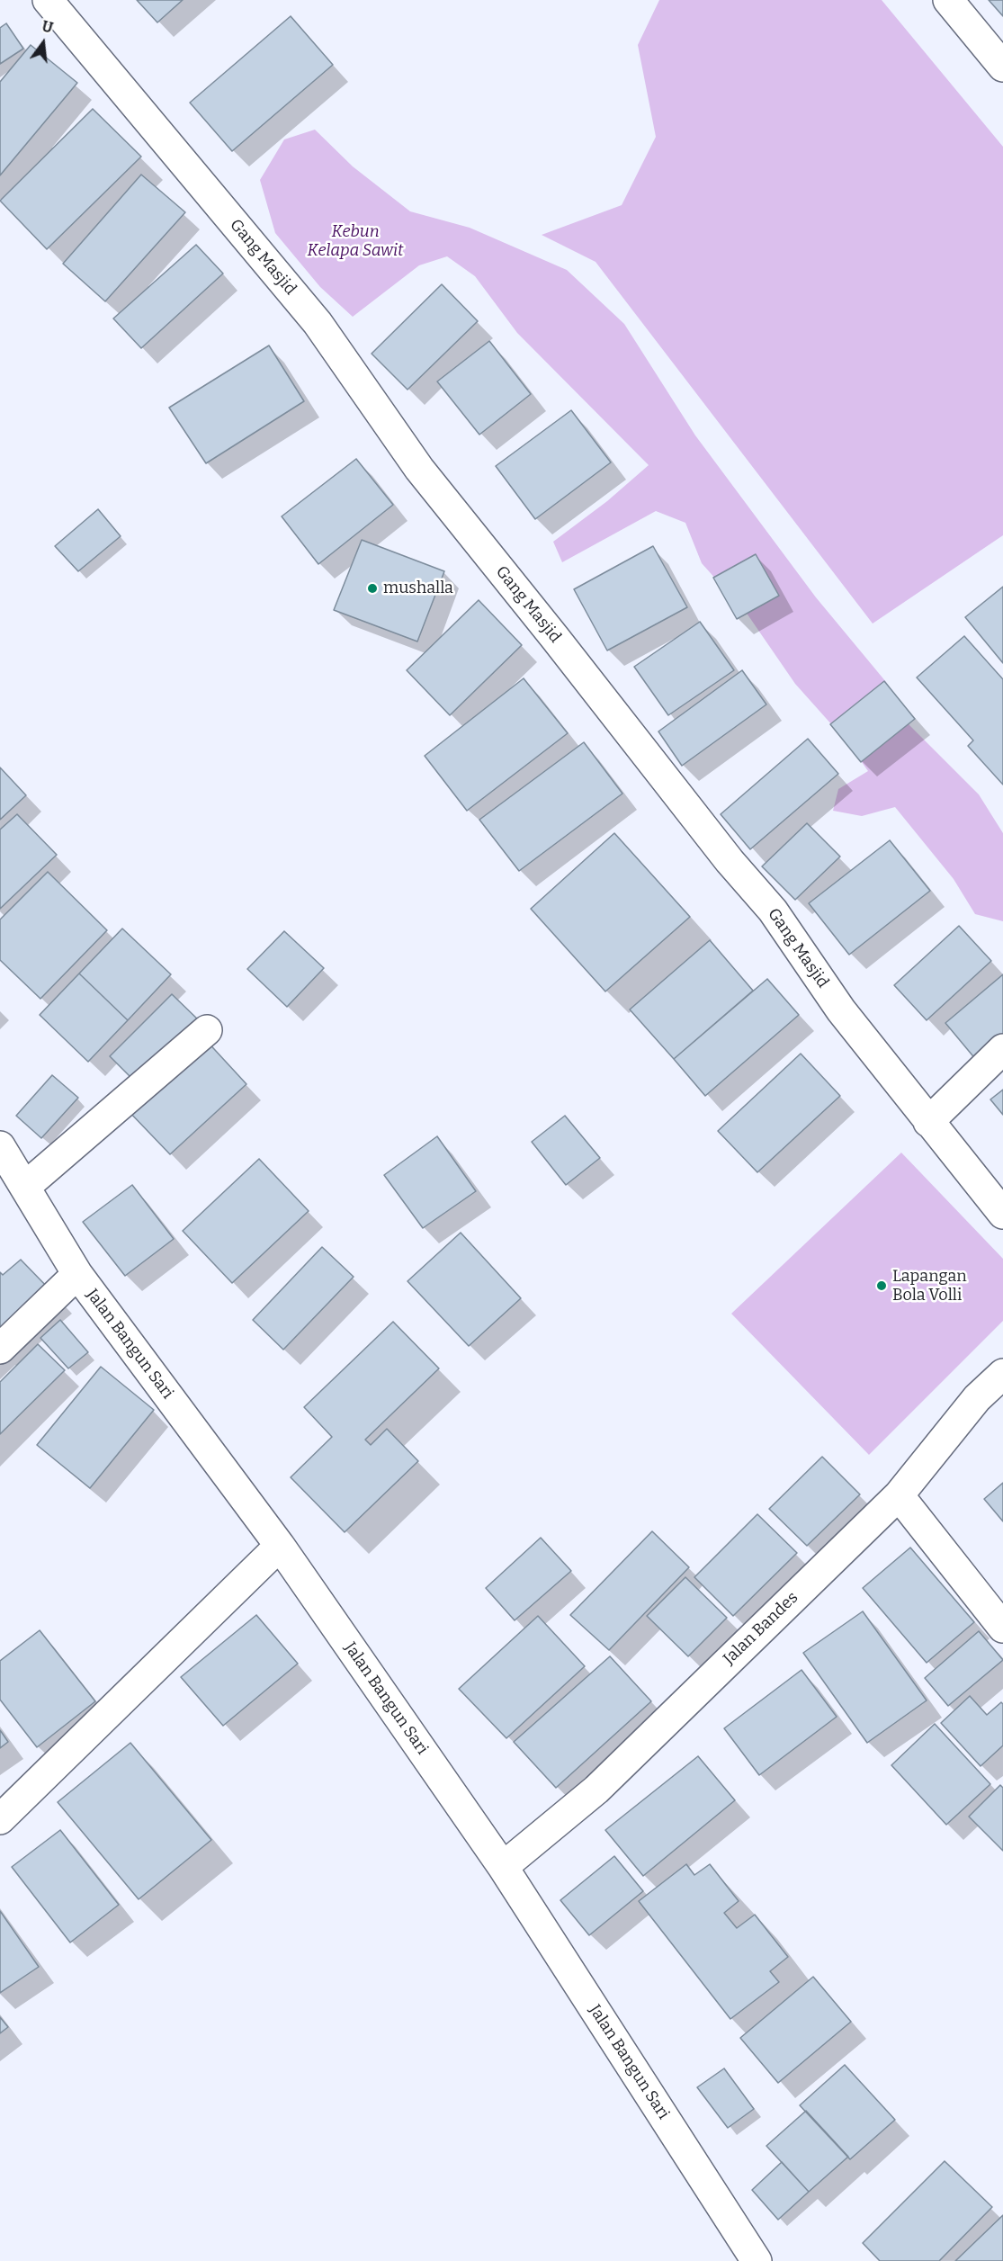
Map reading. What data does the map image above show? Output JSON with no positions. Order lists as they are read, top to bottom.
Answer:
{
  "streets": {
    "street": ["Gang Masjid", "Jalan Bangun Sari", "Jalan Bandes"]
  },
  "crossings": [
    ["Jalan Bangun Sari", "Jalan Bandes"]
  ],
  "parks": ["Kebun Kelapa Sawit"],
  "places": ["mushalla", "Lapangan Bola Volli"],
  "north": "top"
}
